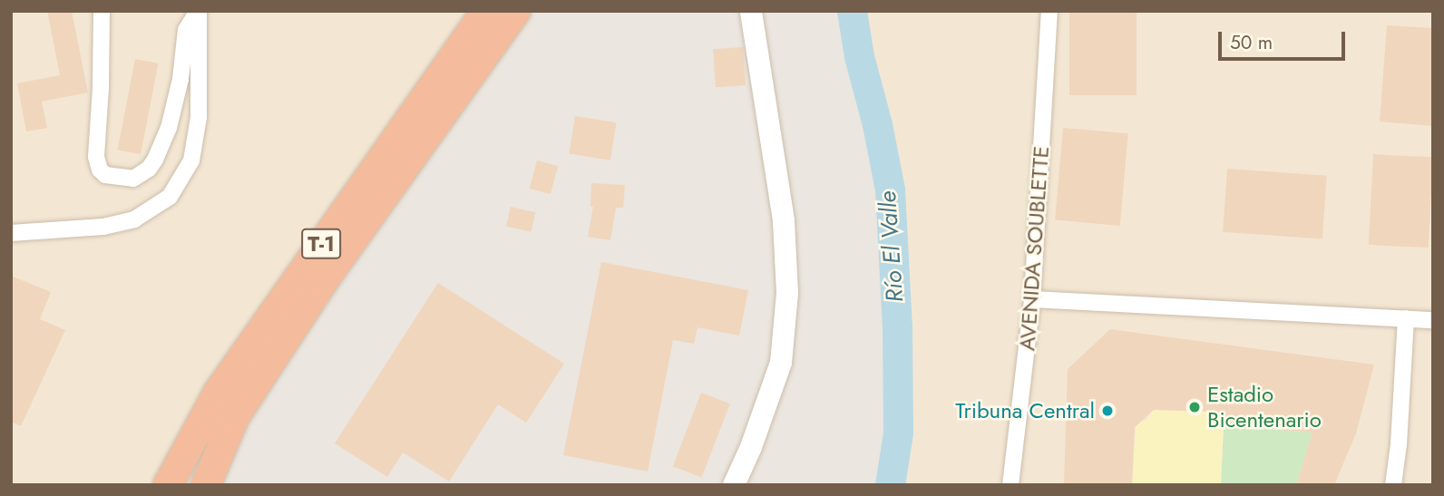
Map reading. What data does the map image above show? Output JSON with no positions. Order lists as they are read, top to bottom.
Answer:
{
  "streets": {
    "highway": ["T-1"],
    "street": ["AVENIDA SOUBLETTE"]
  },
  "water": ["Río El Valle"],
  "places": ["Estadio Bicentenario", "Tribuna Central"],
  "scale_bar": "50 m"
}
